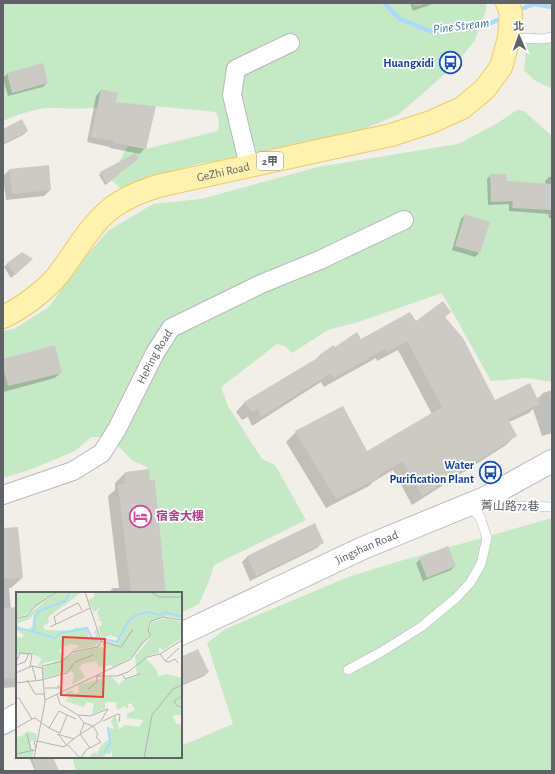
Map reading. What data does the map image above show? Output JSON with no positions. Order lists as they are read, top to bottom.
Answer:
{
  "streets": {
    "main road": ["2甲", "GeZhi Road"],
    "street": ["HePing Road", "Jingshan Road"],
    "lane": ["菁山路72巷"]
  },
  "crossings": [
    ["菁山路72巷", "Jingshan Road"]
  ],
  "water": ["Pine Stream"],
  "places": {
    "bus stop": ["Huangxidi", "Water Purification Plant"],
    "hotel": ["宿舍大樓"]
  },
  "north": "top"
}
